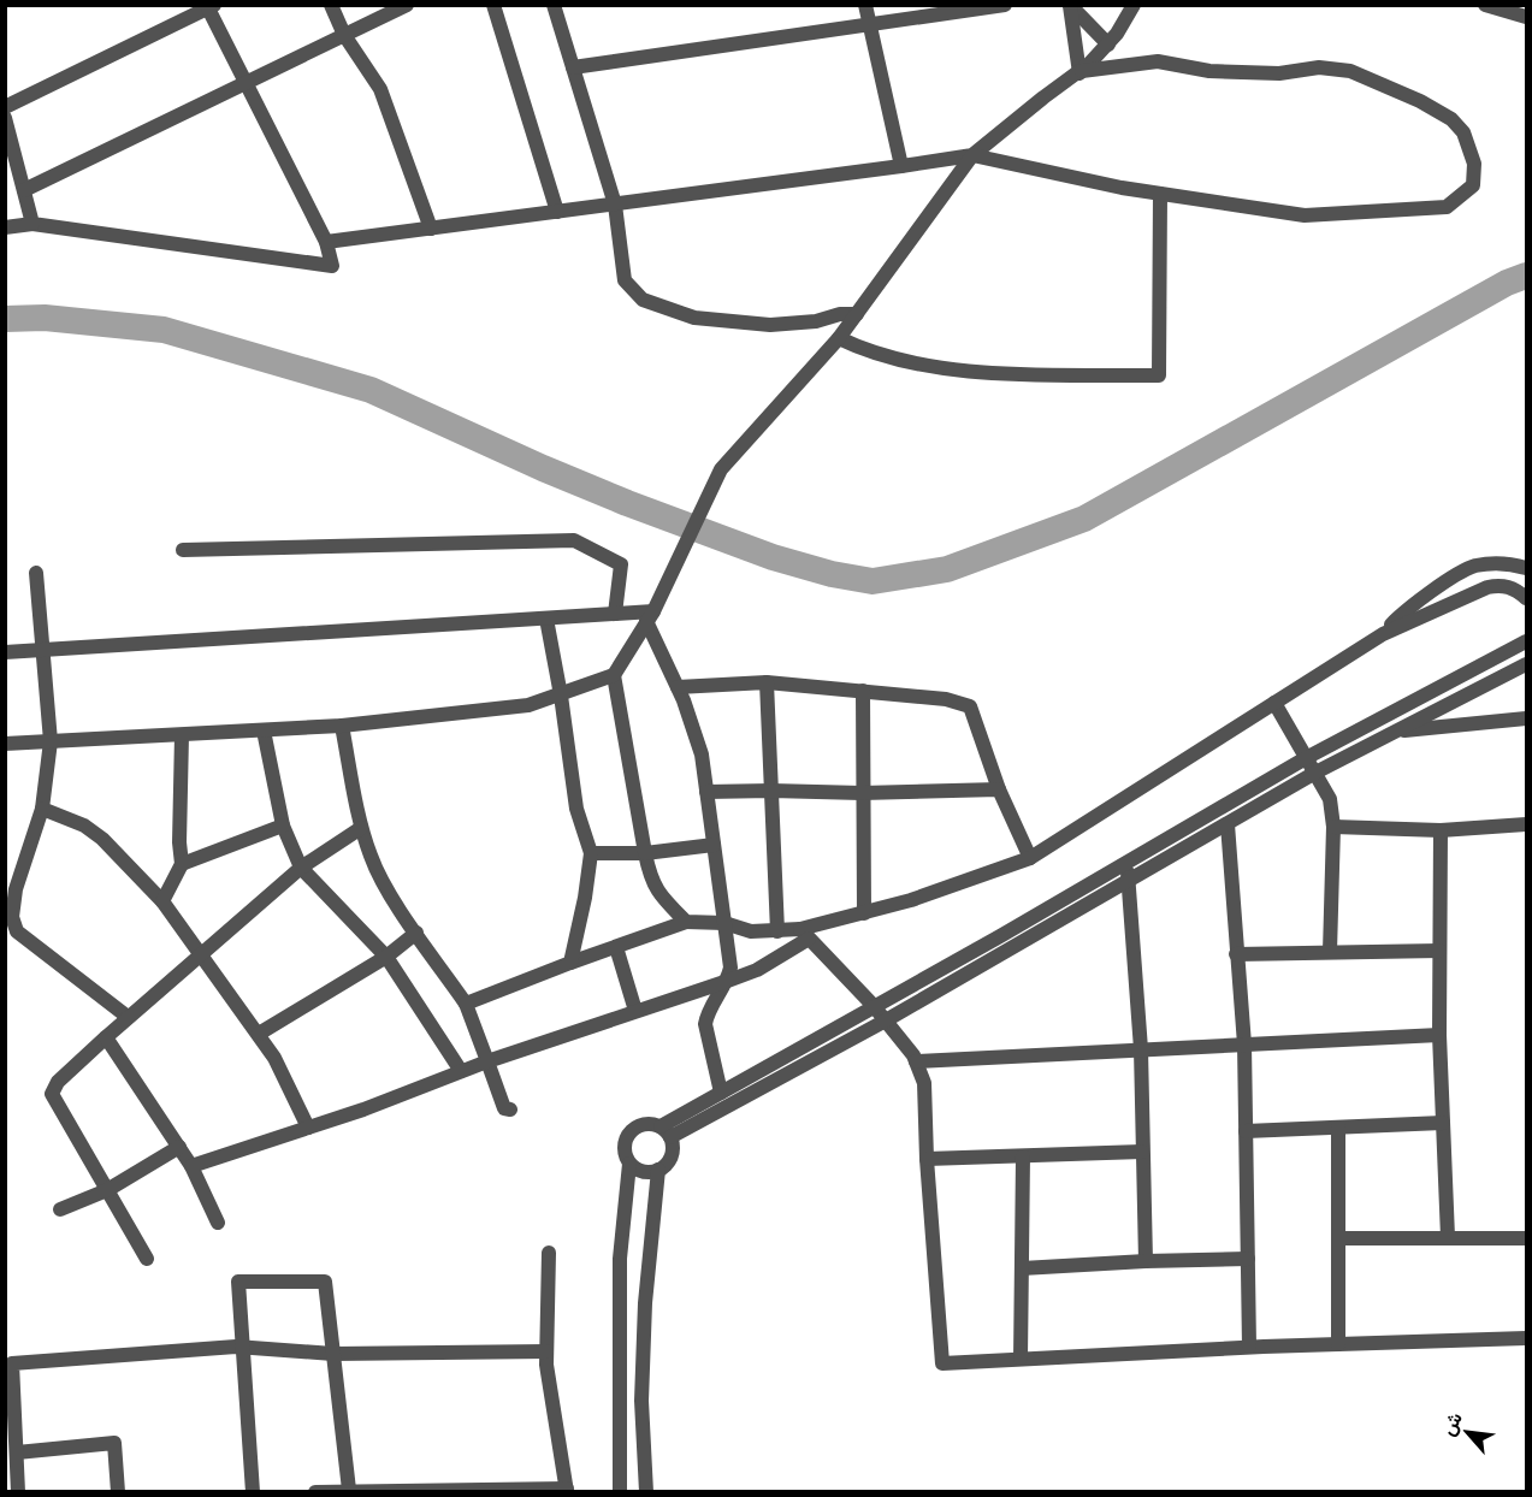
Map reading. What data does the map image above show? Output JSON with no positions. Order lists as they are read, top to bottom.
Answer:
{
  "north": "top left"
}
